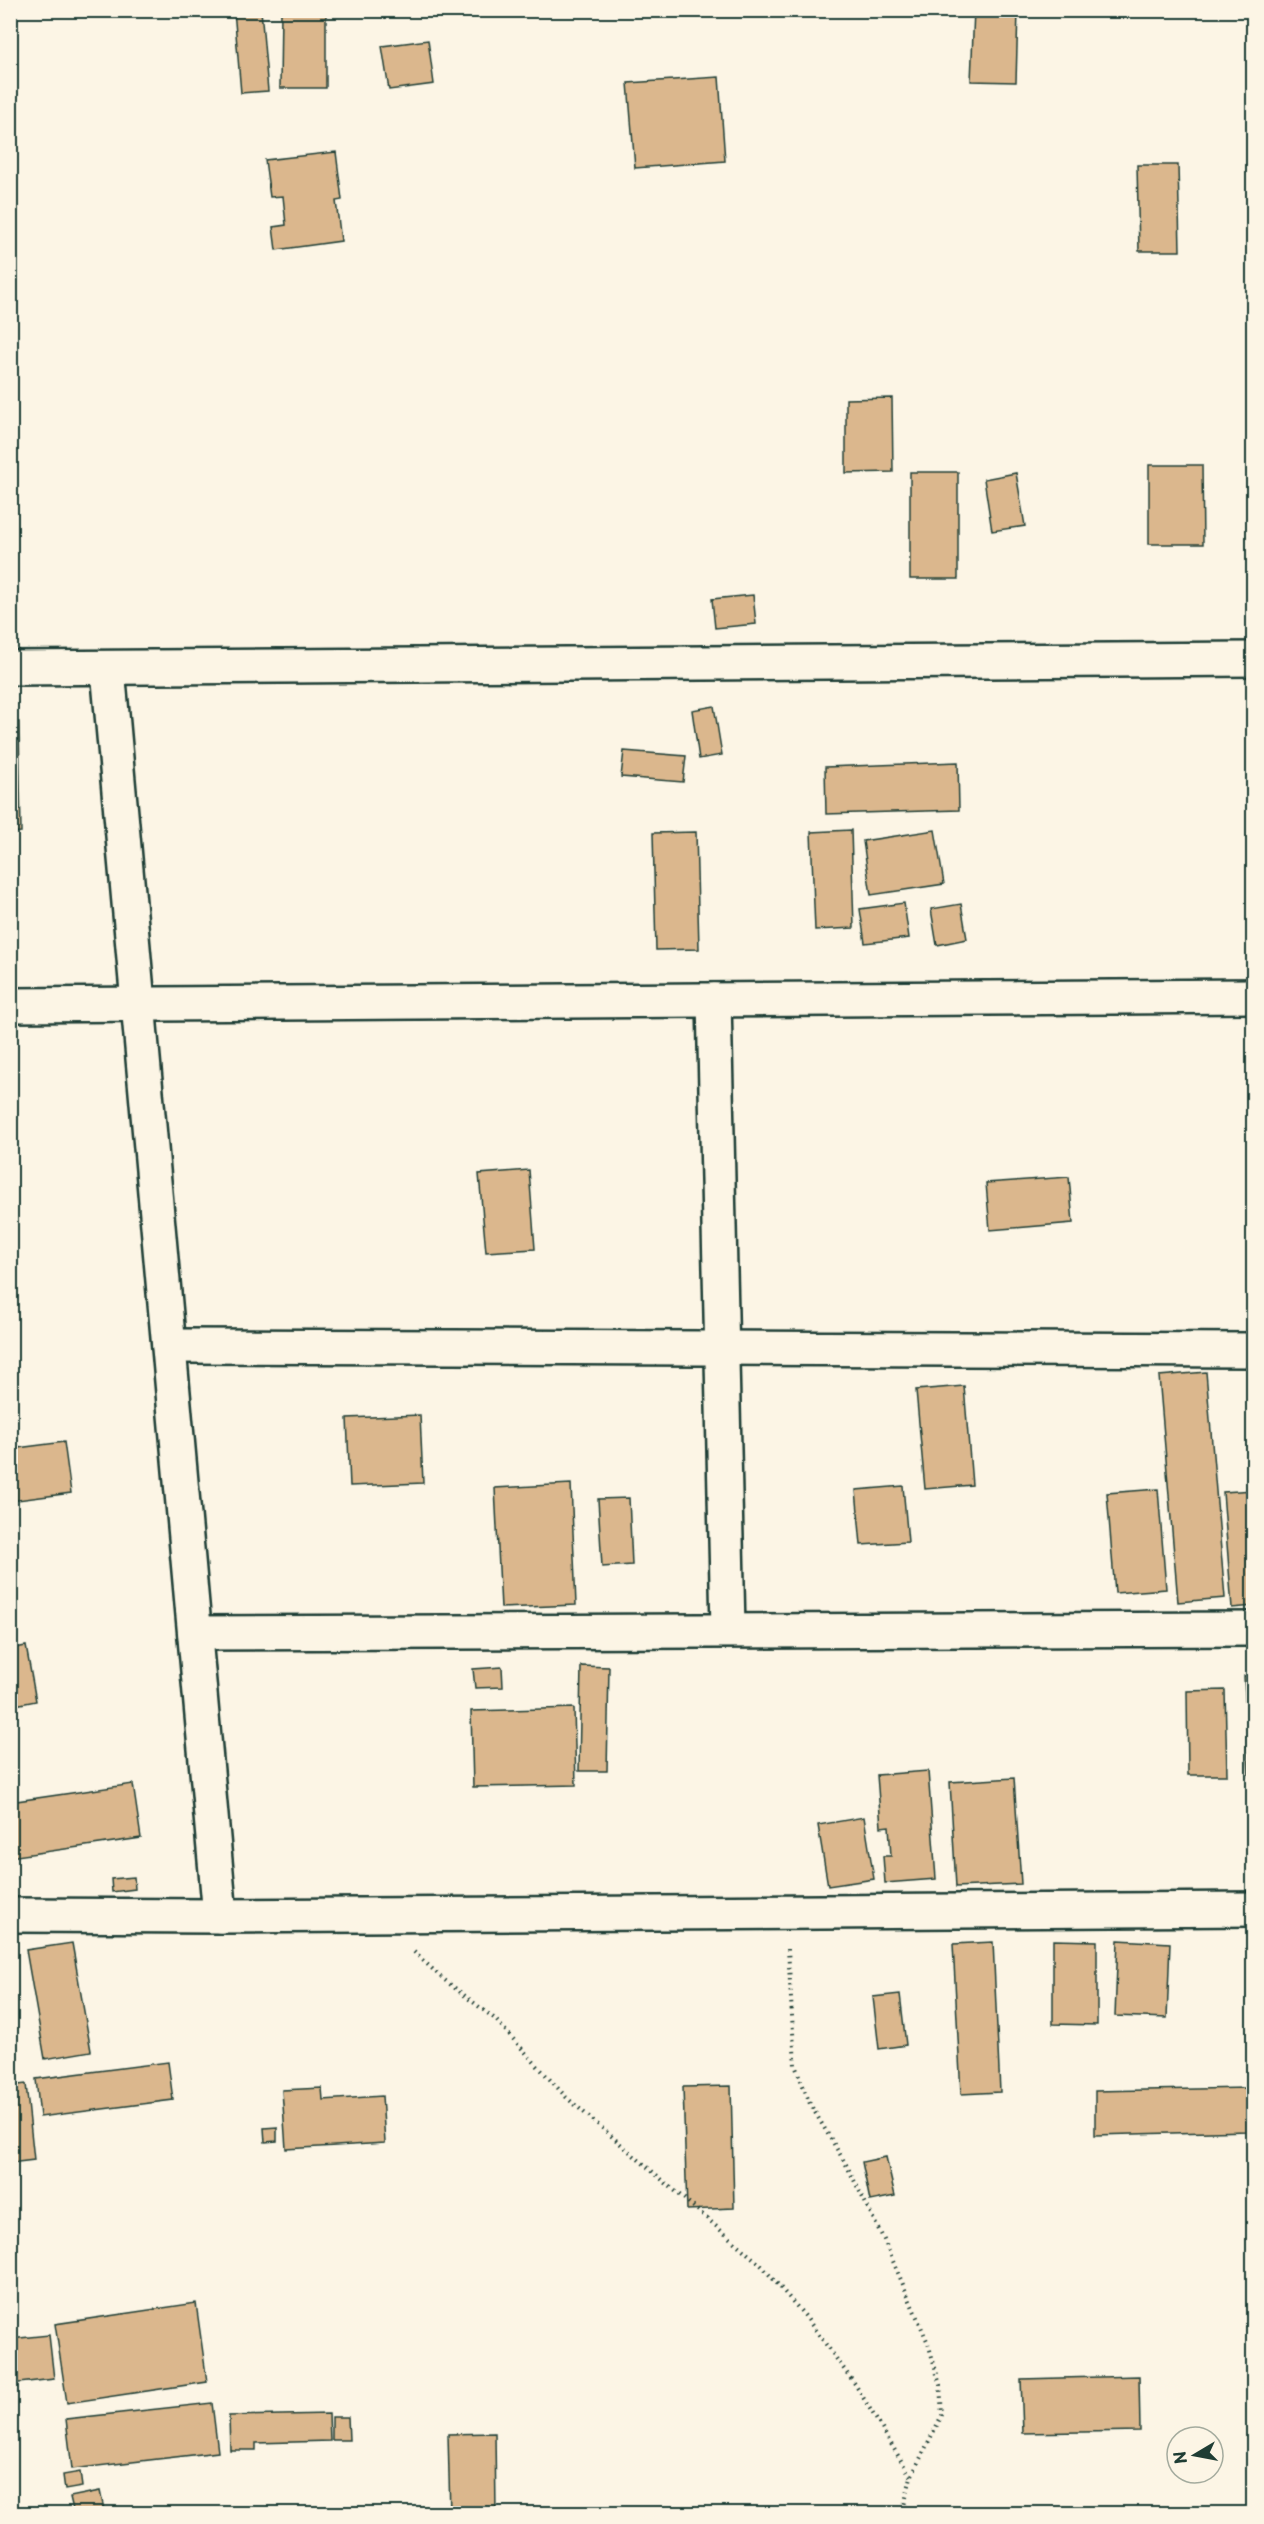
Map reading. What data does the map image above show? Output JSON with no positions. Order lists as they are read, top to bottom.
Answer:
{
  "north": "left"
}
